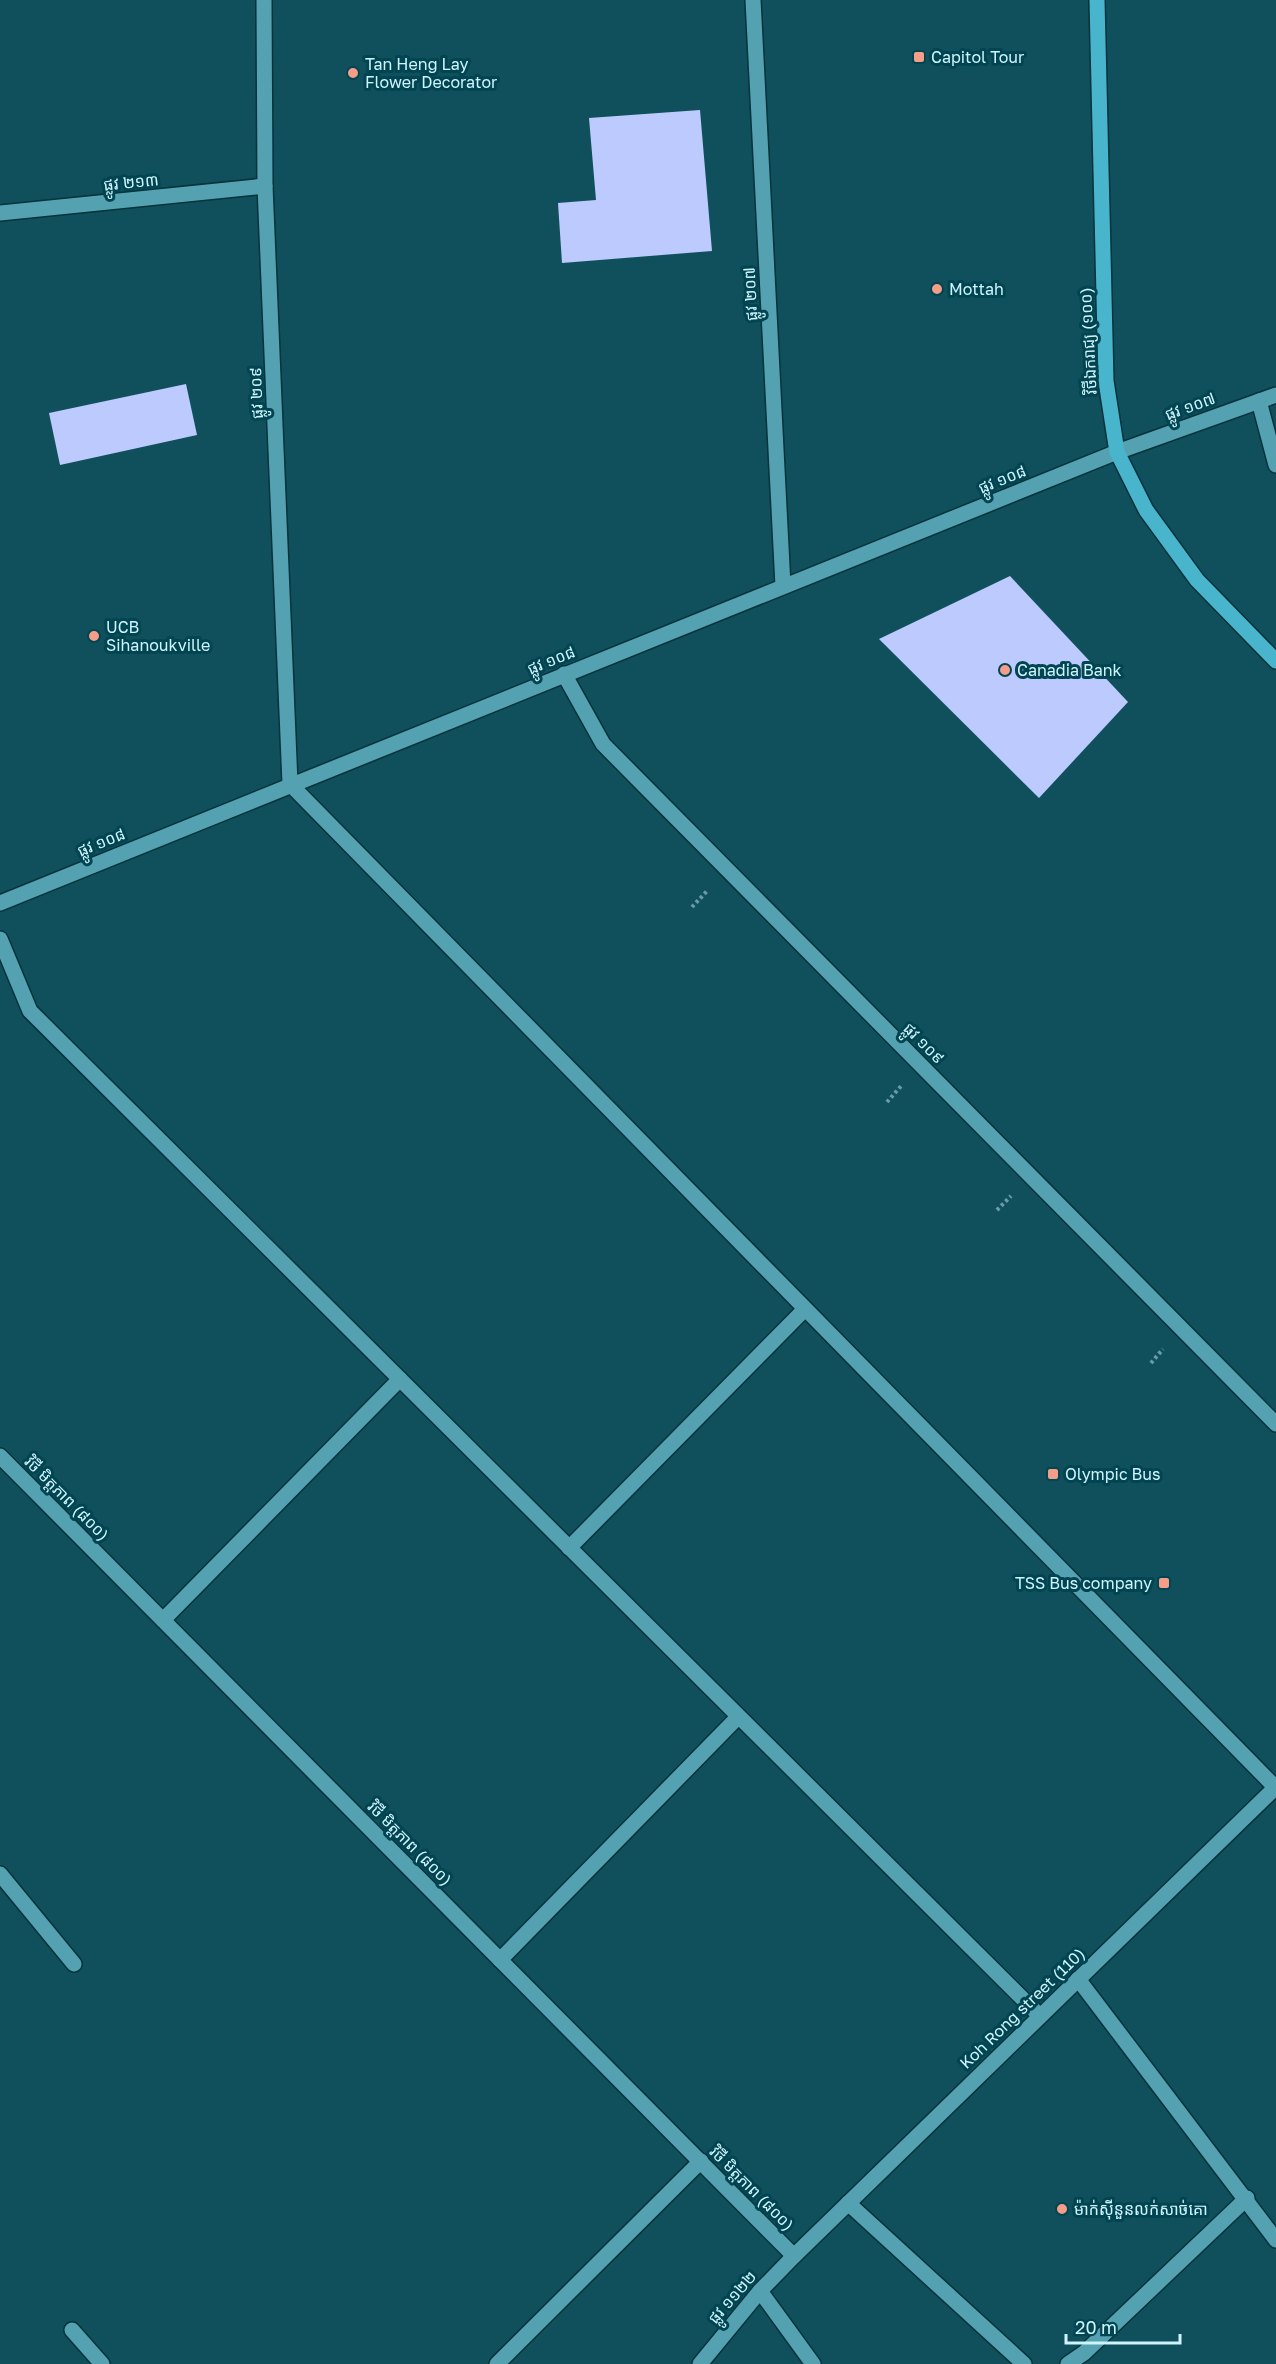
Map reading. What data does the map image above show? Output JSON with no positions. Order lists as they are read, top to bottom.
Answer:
{
  "streets": {
    "main road": ["វិថីឯករាជ្យ (១០០)"],
    "street": [
      "ផ្លូវ ២១៣",
      "ផ្លូវ ២០៧",
      "ផ្លូវ ២០៩",
      "ផ្លូវ ១០៧",
      "ផ្លូវ ១០៨",
      "ផ្លូវ ១០៩",
      "វិថី មិត្តភាព (៨០០)",
      "Koh Rong street (110)",
      "ផ្លូវ ១១២២"
    ]
  },
  "crossings": [
    ["ផ្លូវ ២១៣", "ផ្លូវ ២០៩"],
    ["ផ្លូវ ២០៧", "ផ្លូវ ១០៨"],
    ["វិថីឯករាជ្យ (១០០)", "ផ្លូវ ១០៧"],
    ["វិថីឯករាជ្យ (១០០)", "ផ្លូវ ១០៨"],
    ["ផ្លូវ ២០៩", "ផ្លូវ ១០៨"],
    ["ផ្លូវ ១០៧", "ផ្លូវ ១០៨"],
    ["ផ្លូវ ១០៨", "ផ្លូវ ១០៩"],
    ["វិថី មិត្តភាព (៨០០)", "Koh Rong street (110)"],
    ["វិថី មិត្តភាព (៨០០)", "ផ្លូវ ១១២២"],
    ["Koh Rong street (110)", "ផ្លូវ ១១២២"]
  ],
  "places": {
    "transit": ["Capitol Tour", "Olympic Bus", "TSS Bus company"],
    "other": [
      "Tan Heng Lay Flower Decorator",
      "Mottah",
      "UCB Sihanoukville",
      "Canadia Bank",
      "ម៉ាក់សុីនួនលក់សាច់គោ"
    ]
  },
  "scale_bar": "20 m"
}
